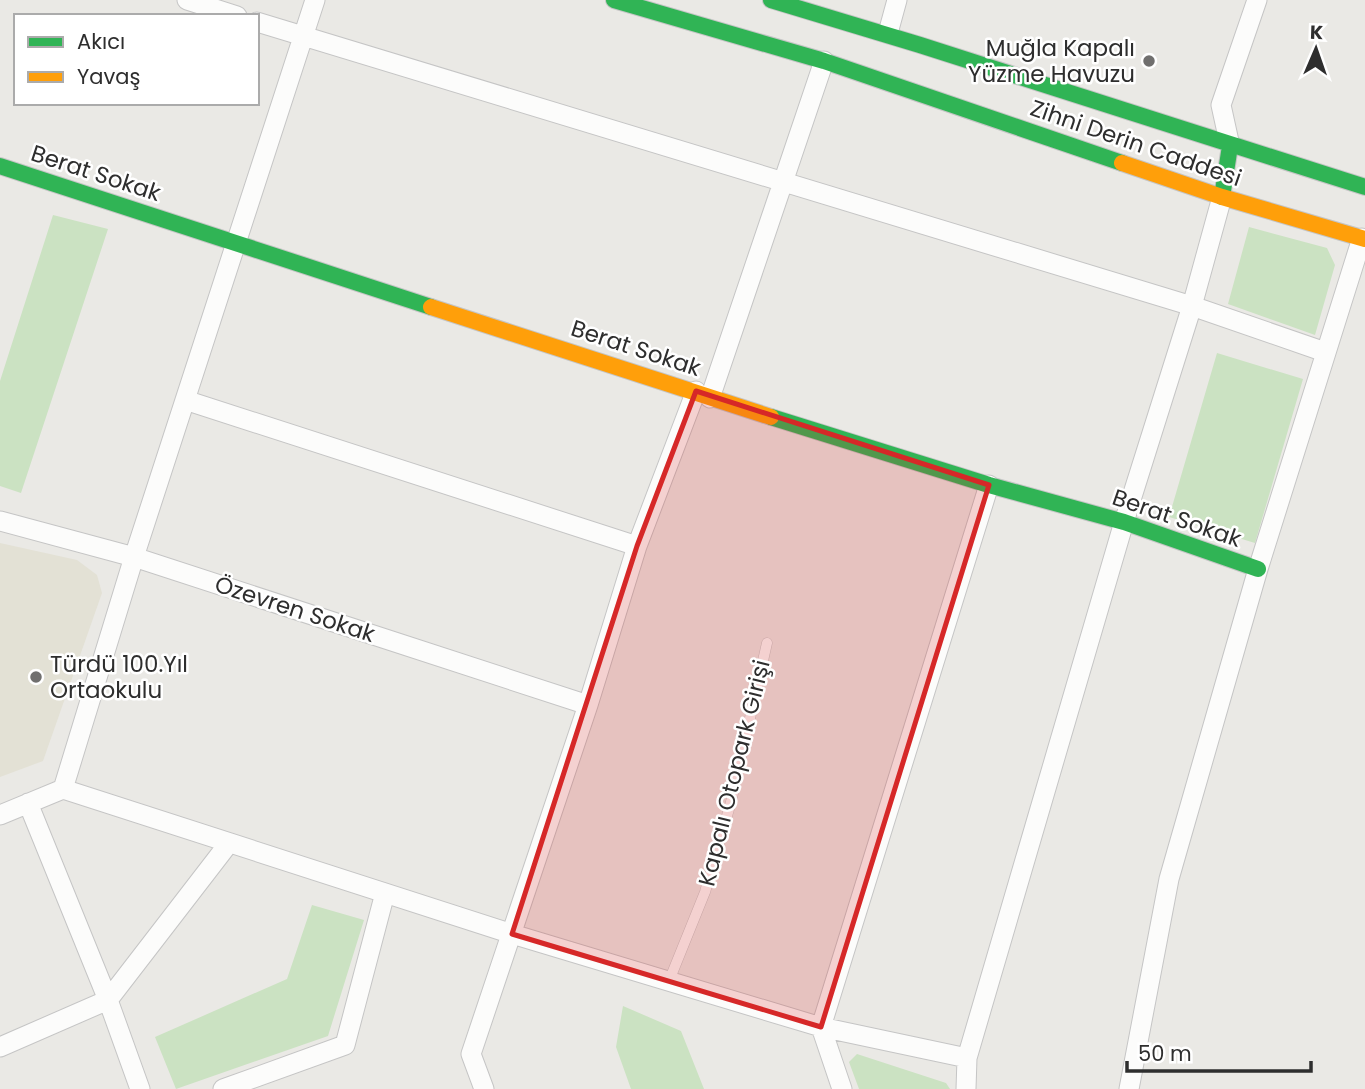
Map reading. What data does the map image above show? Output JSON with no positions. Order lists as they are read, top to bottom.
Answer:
{
  "streets": {
    "main road": ["Zihni Derin Caddesi", "Berat Sokak"],
    "street": ["Özevren Sokak"],
    "lane": ["Kapalı Otopark Girişi"]
  },
  "places": ["Muğla Kapalı Yüzme Havuzu", "Türdü 100.Yıl Ortaokulu"],
  "legend": ["Akıcı", "Yavaş"],
  "scale_bar": "50 m",
  "north": "top"
}
